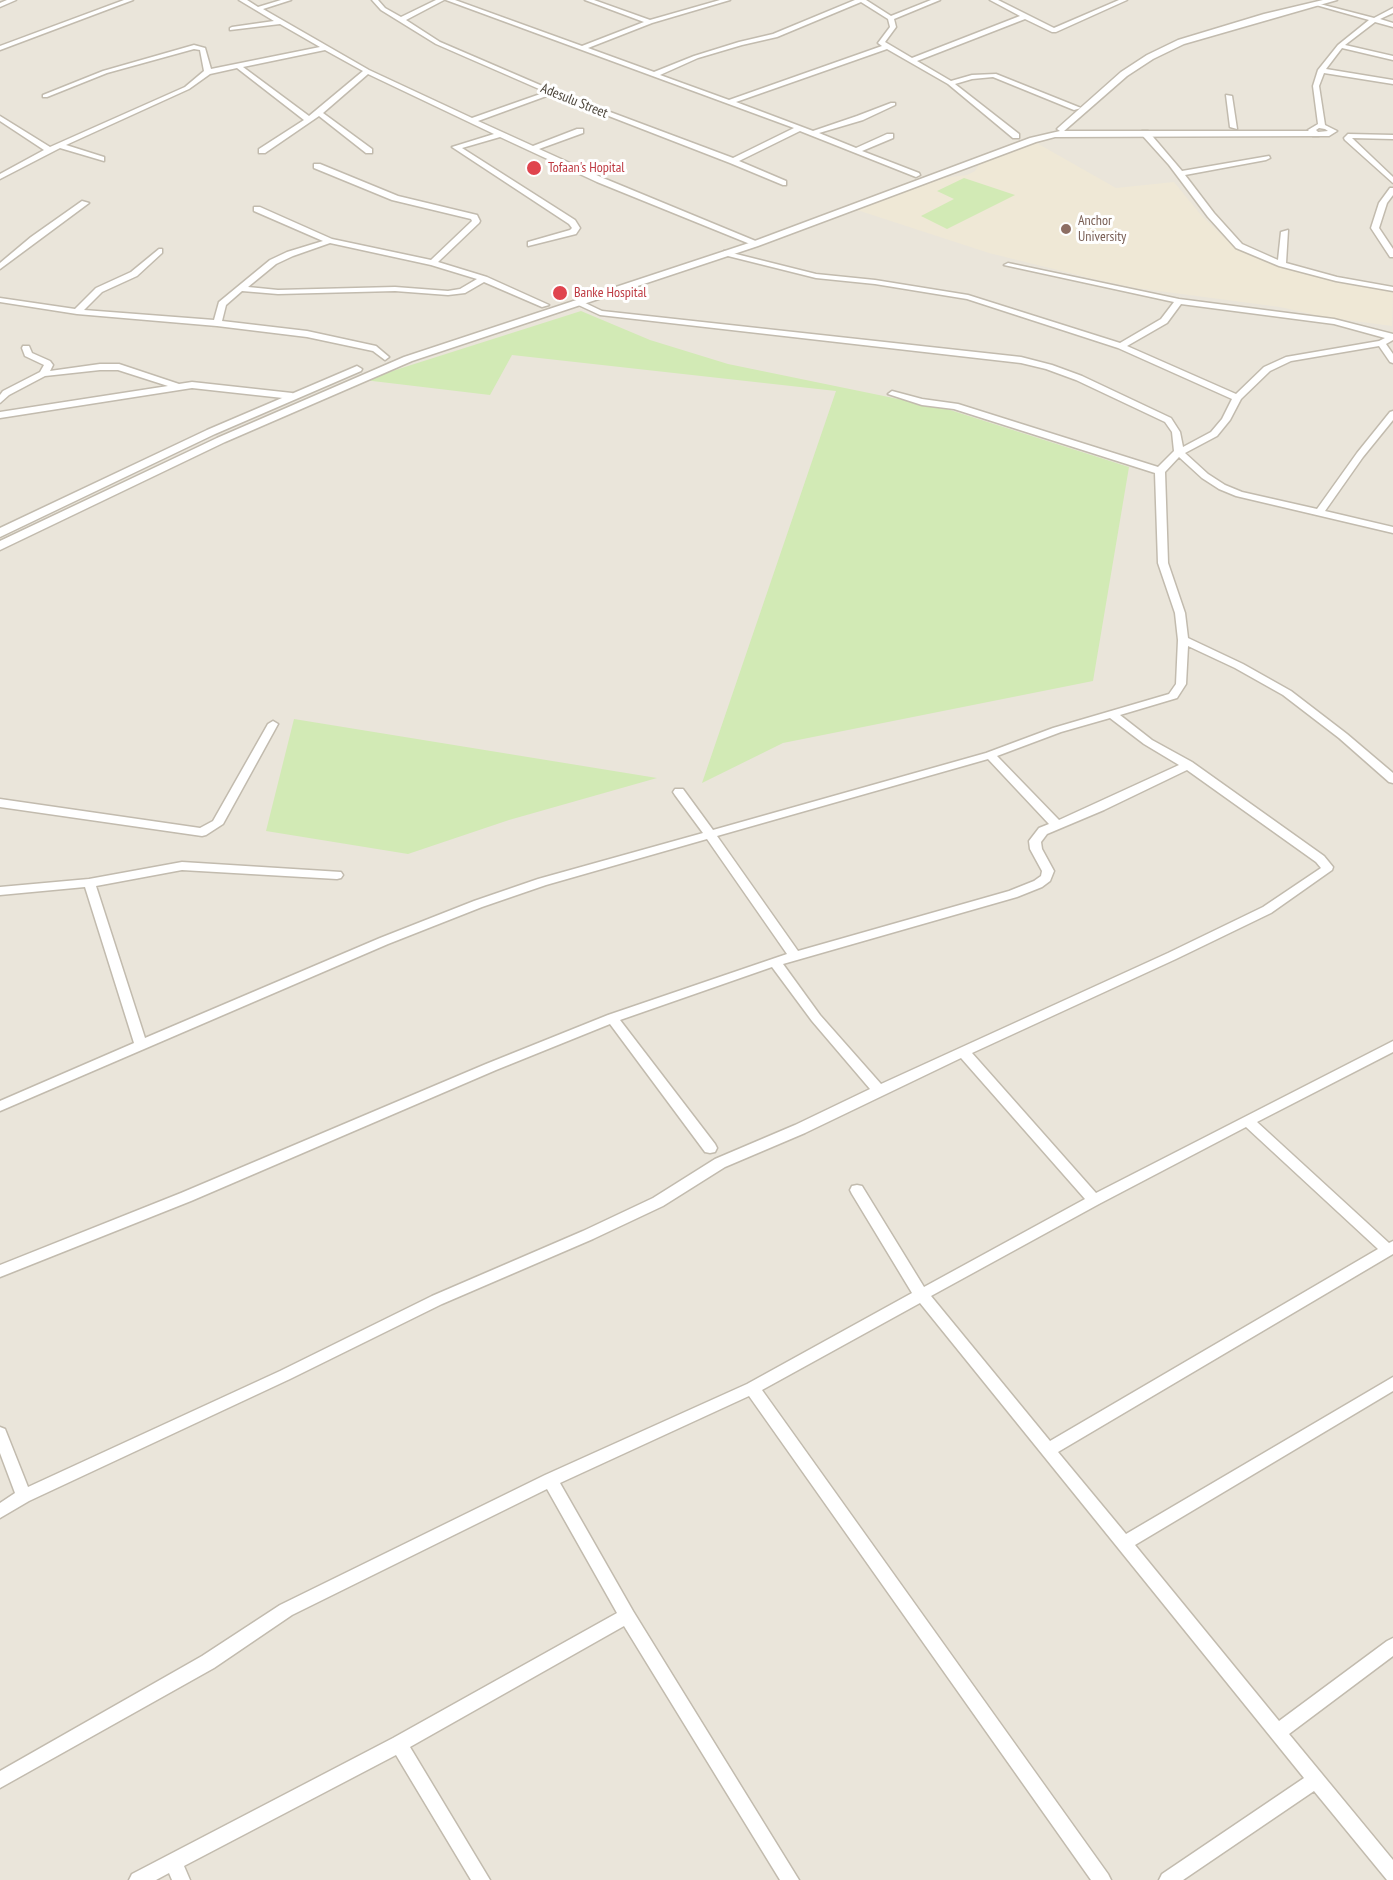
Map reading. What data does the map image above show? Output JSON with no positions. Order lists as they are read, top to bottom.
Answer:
{
  "streets": {
    "street": ["Adesulu Street"]
  },
  "places": ["Tofaan's Hopital", "Anchor University", "Banke Hospital"]
}
